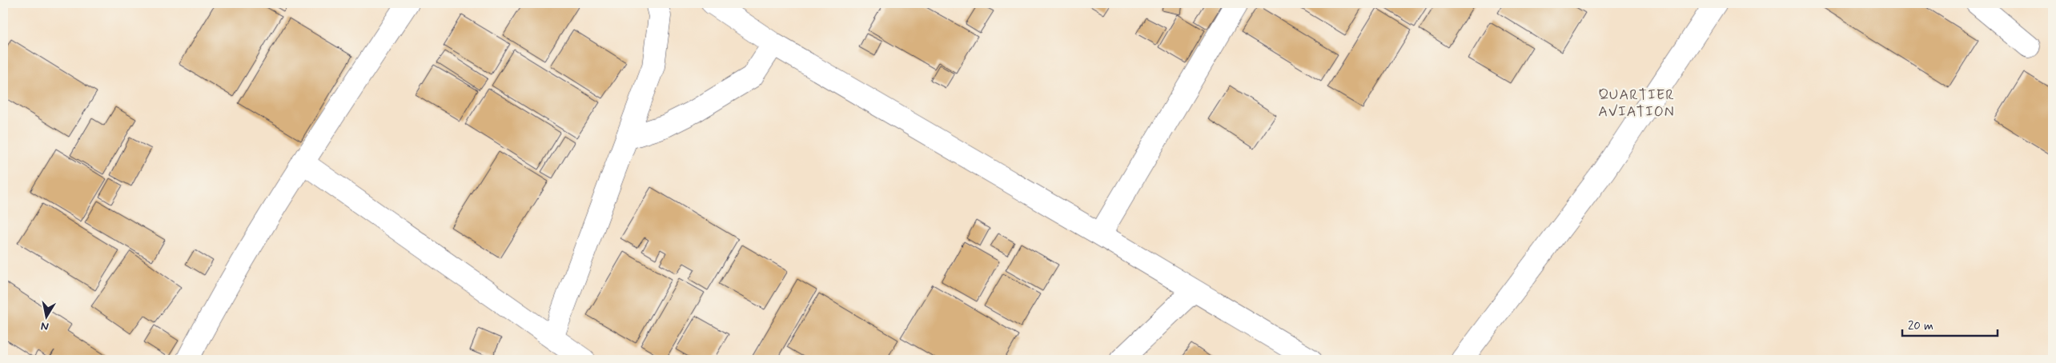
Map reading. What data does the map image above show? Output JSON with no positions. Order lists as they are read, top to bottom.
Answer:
{
  "districts": ["QUARTIER AVIATION"],
  "scale_bar": "20 m",
  "north": "bottom"
}
